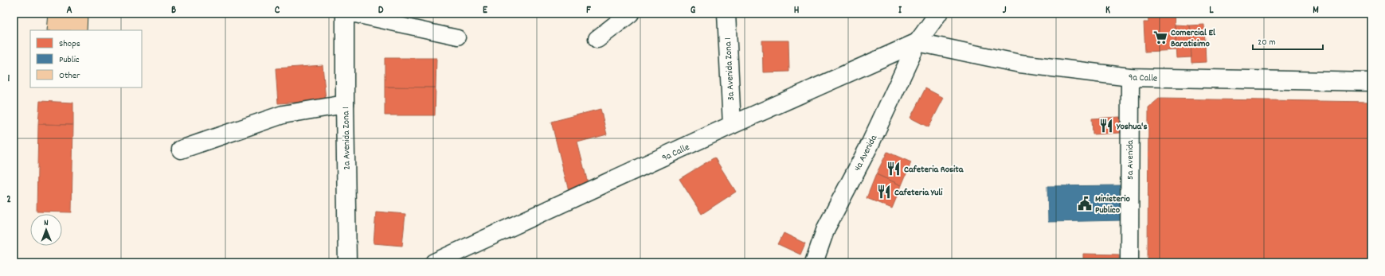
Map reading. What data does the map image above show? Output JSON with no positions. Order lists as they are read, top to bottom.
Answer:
{
  "streets": {
    "street": [
      "3a Avenida Zona 1",
      "9a Calle",
      "2a Avenida Zona 1",
      "4a Avenida",
      "5a Avenida"
    ]
  },
  "crossings": [
    ["3a Avenida Zona 1", "9a Calle"],
    ["9a Calle", "4a Avenida"],
    ["9a Calle", "5a Avenida"]
  ],
  "places": {
    "supermarket": ["Comercial El Baratisimo"],
    "restaurant": ["Yoshua's", "Cafeteria Rosita", "Cafeteria Yuli"],
    "public building": ["Ministerio Publico"]
  },
  "legend": ["Shops", "Public", "Other"],
  "scale_bar": "20 m",
  "north": "top",
  "grid": {
    "columns": [
      "A",
      "B",
      "C",
      "D",
      "E",
      "F",
      "G",
      "H",
      "I",
      "J",
      "K",
      "L",
      "M"
    ],
    "rows": ["1", "2"]
  }
}
